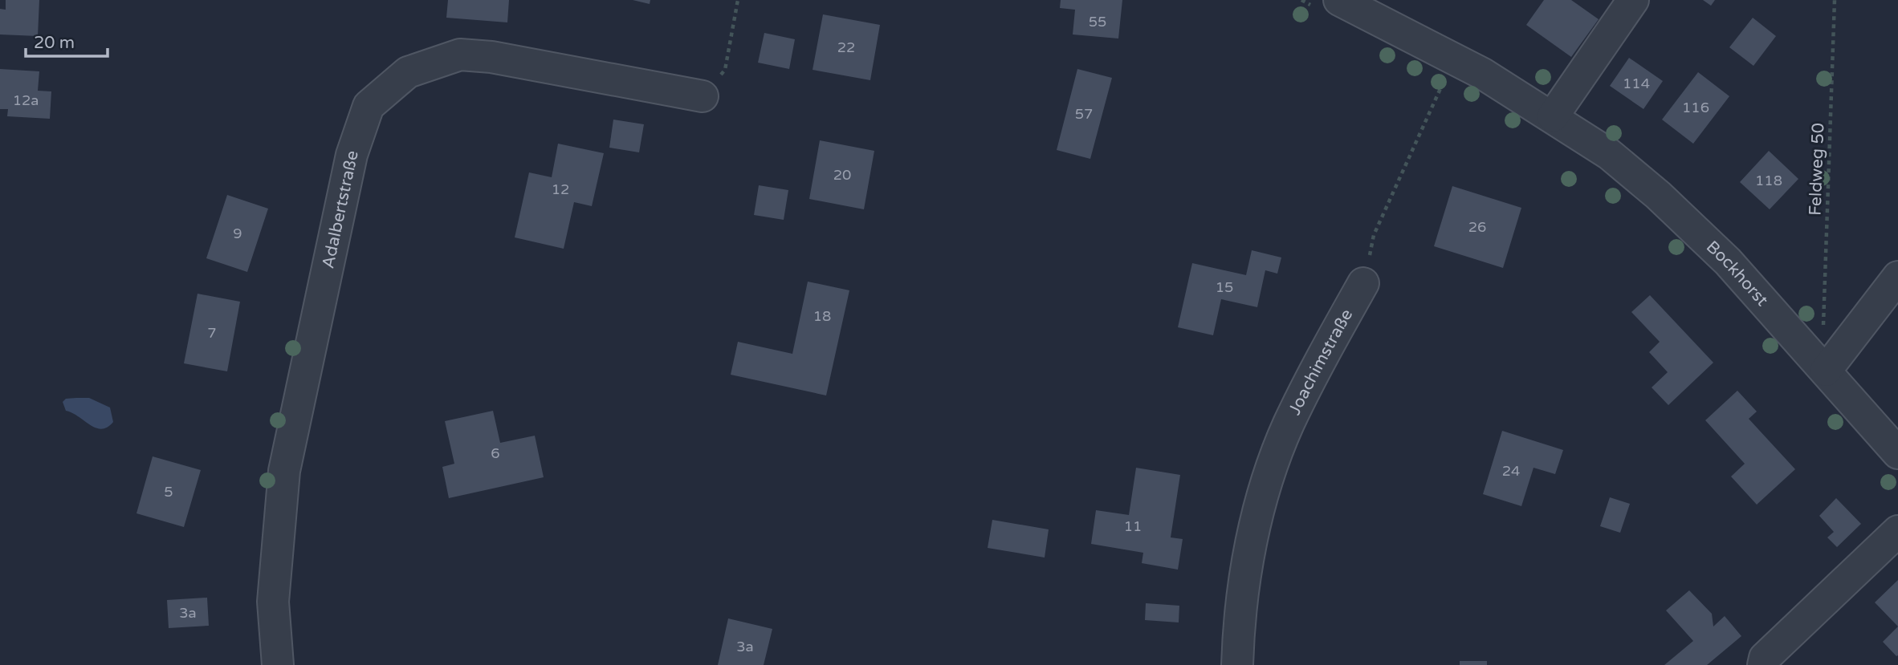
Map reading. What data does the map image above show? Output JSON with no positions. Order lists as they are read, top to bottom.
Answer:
{
  "streets": {
    "street": ["Adalbertstraße", "Bockhorst", "Joachimstraße"],
    "path": ["Feldweg 50"]
  },
  "house_numbers": [
    "55",
    "22",
    "114",
    "12a",
    "116",
    "57",
    "20",
    "118",
    "12",
    "26",
    "9",
    "15",
    "18",
    "7",
    "6",
    "24",
    "5",
    "11",
    "3a",
    "3a"
  ],
  "scale_bar": "20 m"
}
